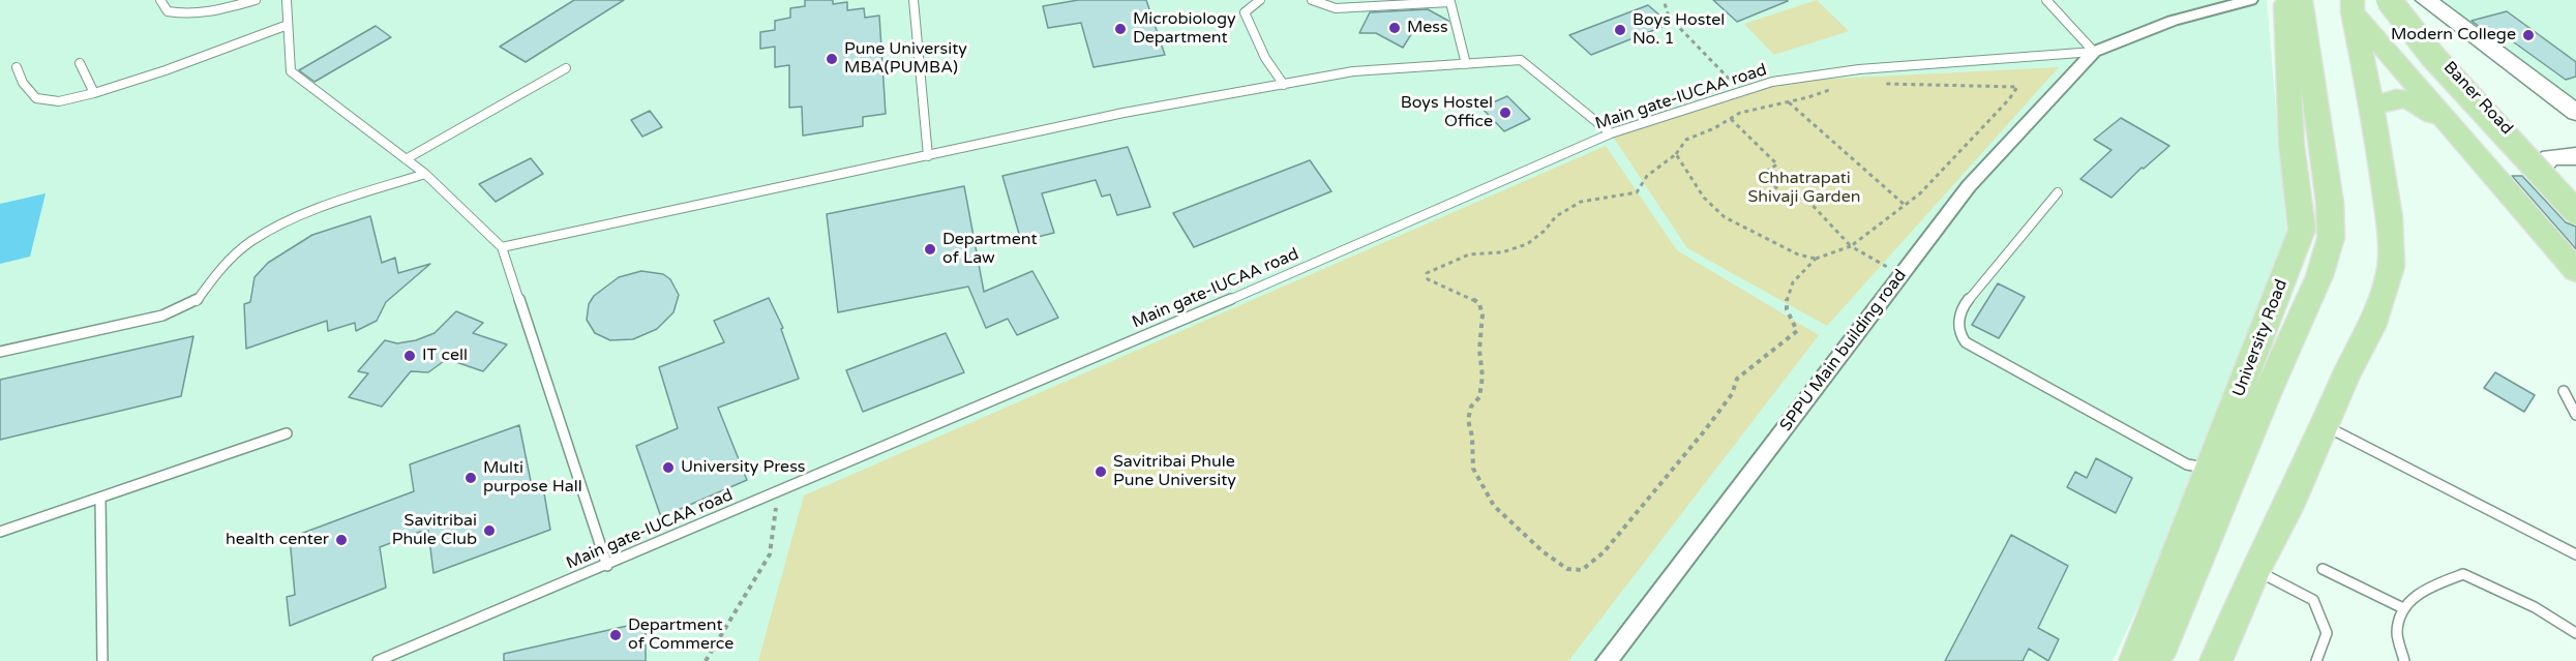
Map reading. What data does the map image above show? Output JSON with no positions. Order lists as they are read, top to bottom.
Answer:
{
  "streets": {
    "main road": ["Baner Road", "University Road"],
    "street": ["SPPU Main building road"],
    "lane": ["Main gate-IUCAA road"]
  },
  "crossings": [
    ["Main gate-IUCAA road", "SPPU Main building road"]
  ],
  "parks": ["Chhatrapati Shivaji Garden"],
  "places": [
    "Mess",
    "Microbiology Department",
    "Boys Hostel No. 1",
    "Modern College",
    "Pune University MBA(PUMBA)",
    "Boys Hostel Office",
    "Department of Law",
    "IT cell",
    "University Press",
    "Savitribai Phule Pune University",
    "Multi purpose Hall",
    "Savitribai Phule Club",
    "health center",
    "Department of Commerce"
  ]
}
